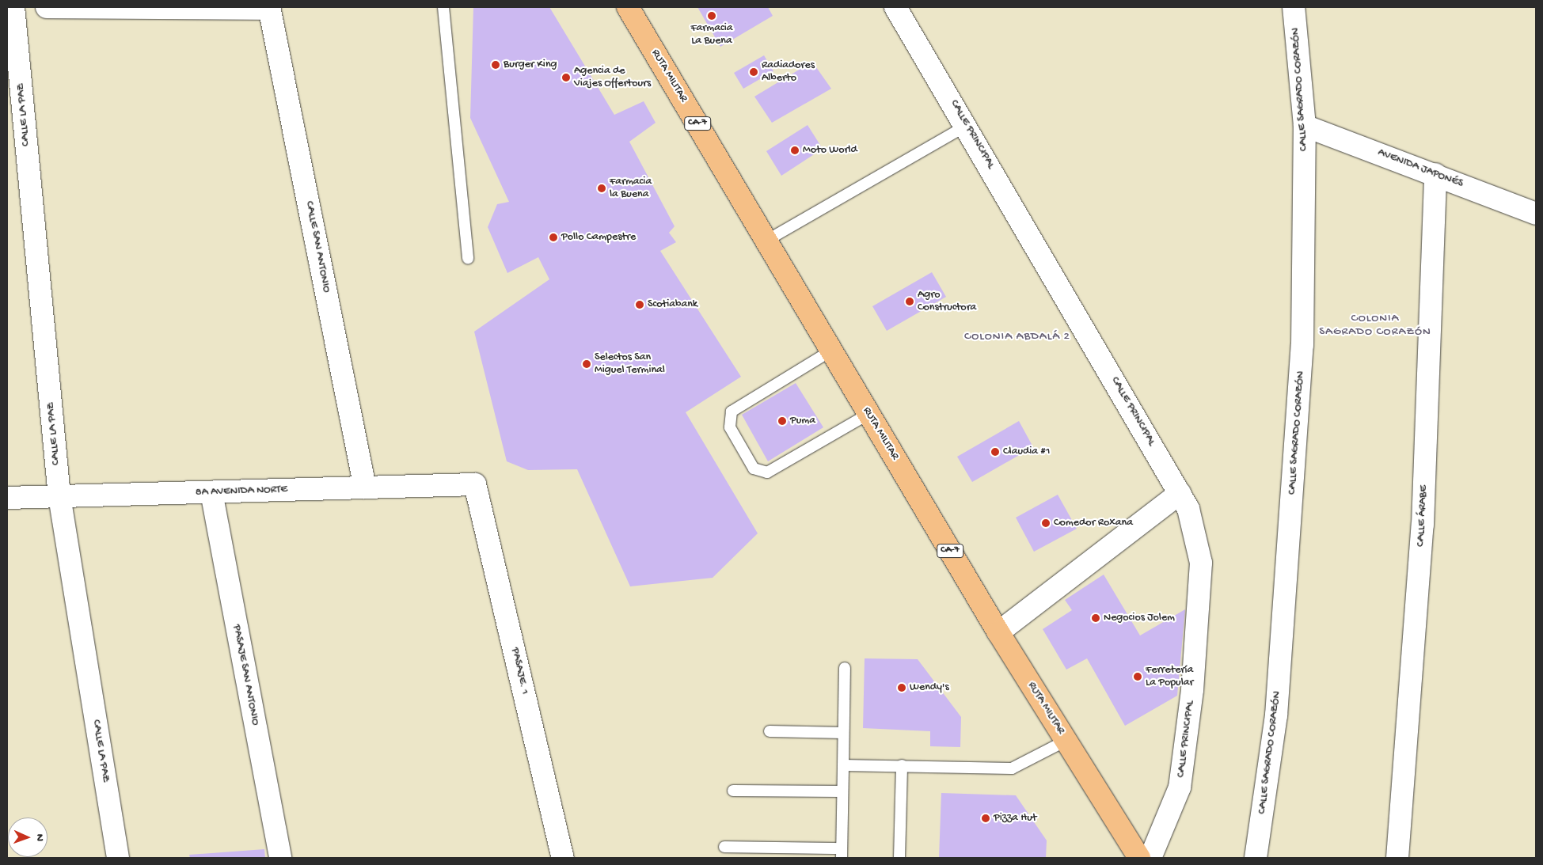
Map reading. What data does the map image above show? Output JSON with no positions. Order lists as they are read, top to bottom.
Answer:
{
  "streets": {
    "main road": ["RUTA MILITAR", "CA-7"],
    "street": [
      "CALLE SAGRADO CORAZÓN",
      "CALLE LA PAZ",
      "CALLE PRINCIPAL",
      "AVENIDA JAPONÉS",
      "CALLE SAN ANTONIO",
      "8A AVENIDA NORTE",
      "CALLE ÁRABE",
      "PASAJE. 1",
      "PASAJE SAN ANTONIO"
    ]
  },
  "crossings": [
    ["CALLE SAGRADO CORAZÓN", "AVENIDA JAPONÉS"],
    ["CALLE LA PAZ", "8A AVENIDA NORTE"],
    ["AVENIDA JAPONÉS", "CALLE ÁRABE"],
    ["CALLE SAN ANTONIO", "8A AVENIDA NORTE"],
    ["8A AVENIDA NORTE", "PASAJE. 1"],
    ["8A AVENIDA NORTE", "PASAJE SAN ANTONIO"]
  ],
  "districts": ["COLONIA SAGRADO CORAZÓN", "COLONIA ABDALÁ 2"],
  "places": [
    "Farmacia La Buena",
    "Burger King",
    "Radiadores Alberto",
    "Agencia de Viajes Offertours",
    "Moto World",
    "Farmacia la Buena",
    "Pollo Campestre",
    "Agro Constructora",
    "Scotiabank",
    "Selectos San Miguel Terminal",
    "Puma",
    "Claudia #1",
    "Comedor Roxana",
    "Negocios Jolem",
    "Ferretería La Popular",
    "Wendy's",
    "Pizza Hut"
  ],
  "north": "right"
}
